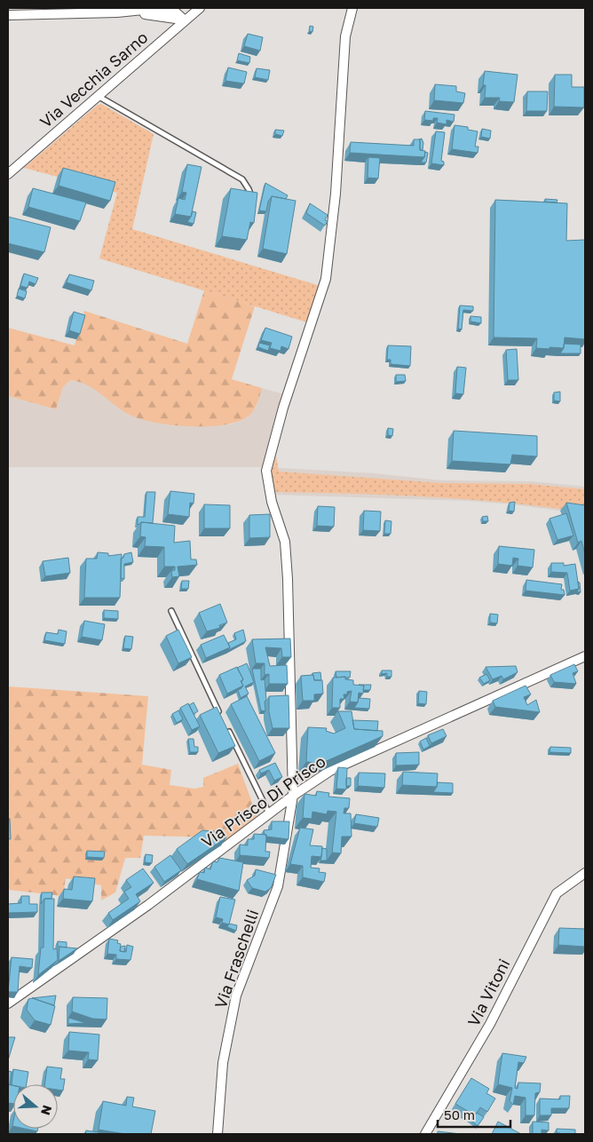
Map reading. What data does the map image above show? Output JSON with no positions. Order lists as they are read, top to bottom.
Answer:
{
  "streets": {
    "street": [
      "Via Vecchia Sarno",
      "Via Prisco Di Prisco",
      "Via Fraschelli",
      "Via Vitoni"
    ]
  },
  "crossings": [
    ["Via Prisco Di Prisco", "Via Fraschelli"]
  ],
  "scale_bar": "50 m",
  "north": "right"
}
